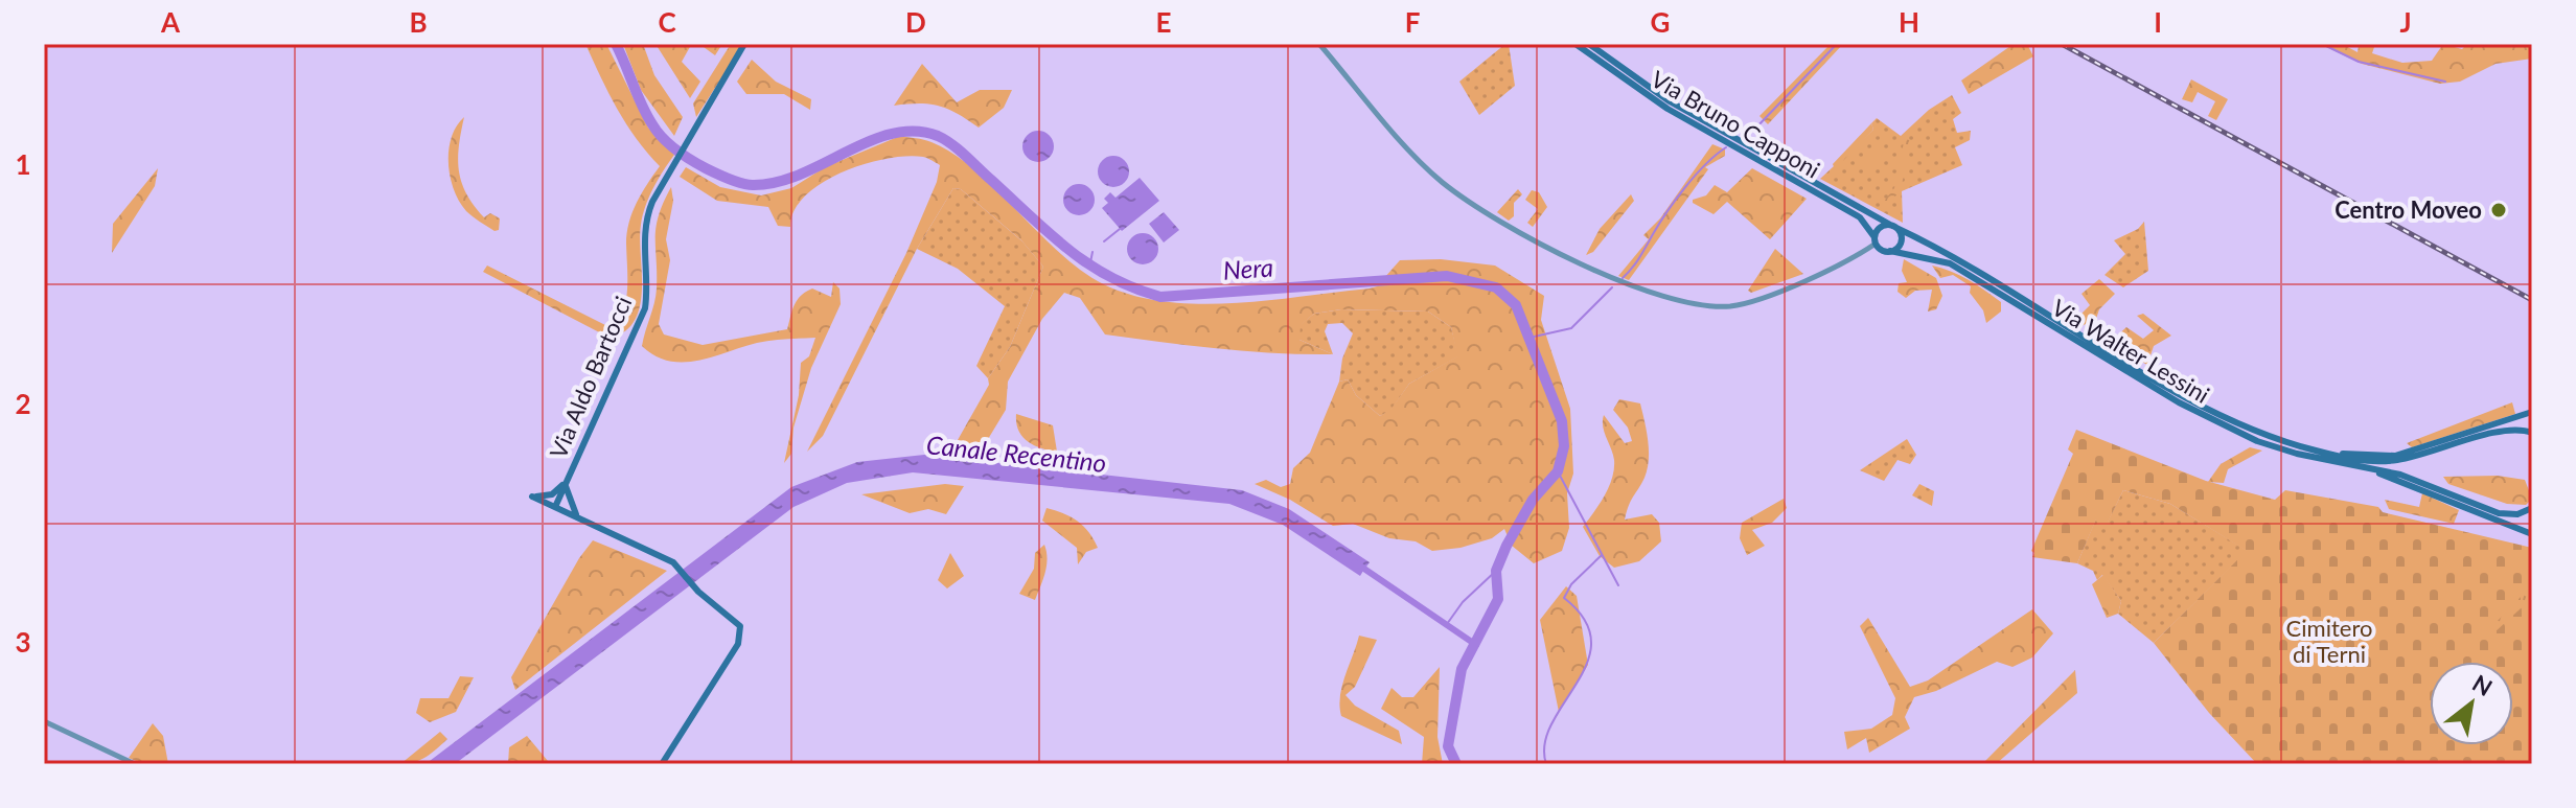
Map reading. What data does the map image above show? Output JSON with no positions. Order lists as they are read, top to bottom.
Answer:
{
  "streets": {
    "main road": ["Via Bruno Capponi", "Via Walter Lessini", "Via Aldo Bartocci"]
  },
  "crossings": [
    ["Via Bruno Capponi", "Via Walter Lessini"]
  ],
  "water": ["Nera", "Canale Recentino"],
  "parks": ["Cimitero di Terni"],
  "places": ["Centro Moveo"],
  "north": "top right",
  "grid": {
    "columns": [
      "A",
      "B",
      "C",
      "D",
      "E",
      "F",
      "G",
      "H",
      "I",
      "J"
    ],
    "rows": ["1", "2", "3"]
  }
}
